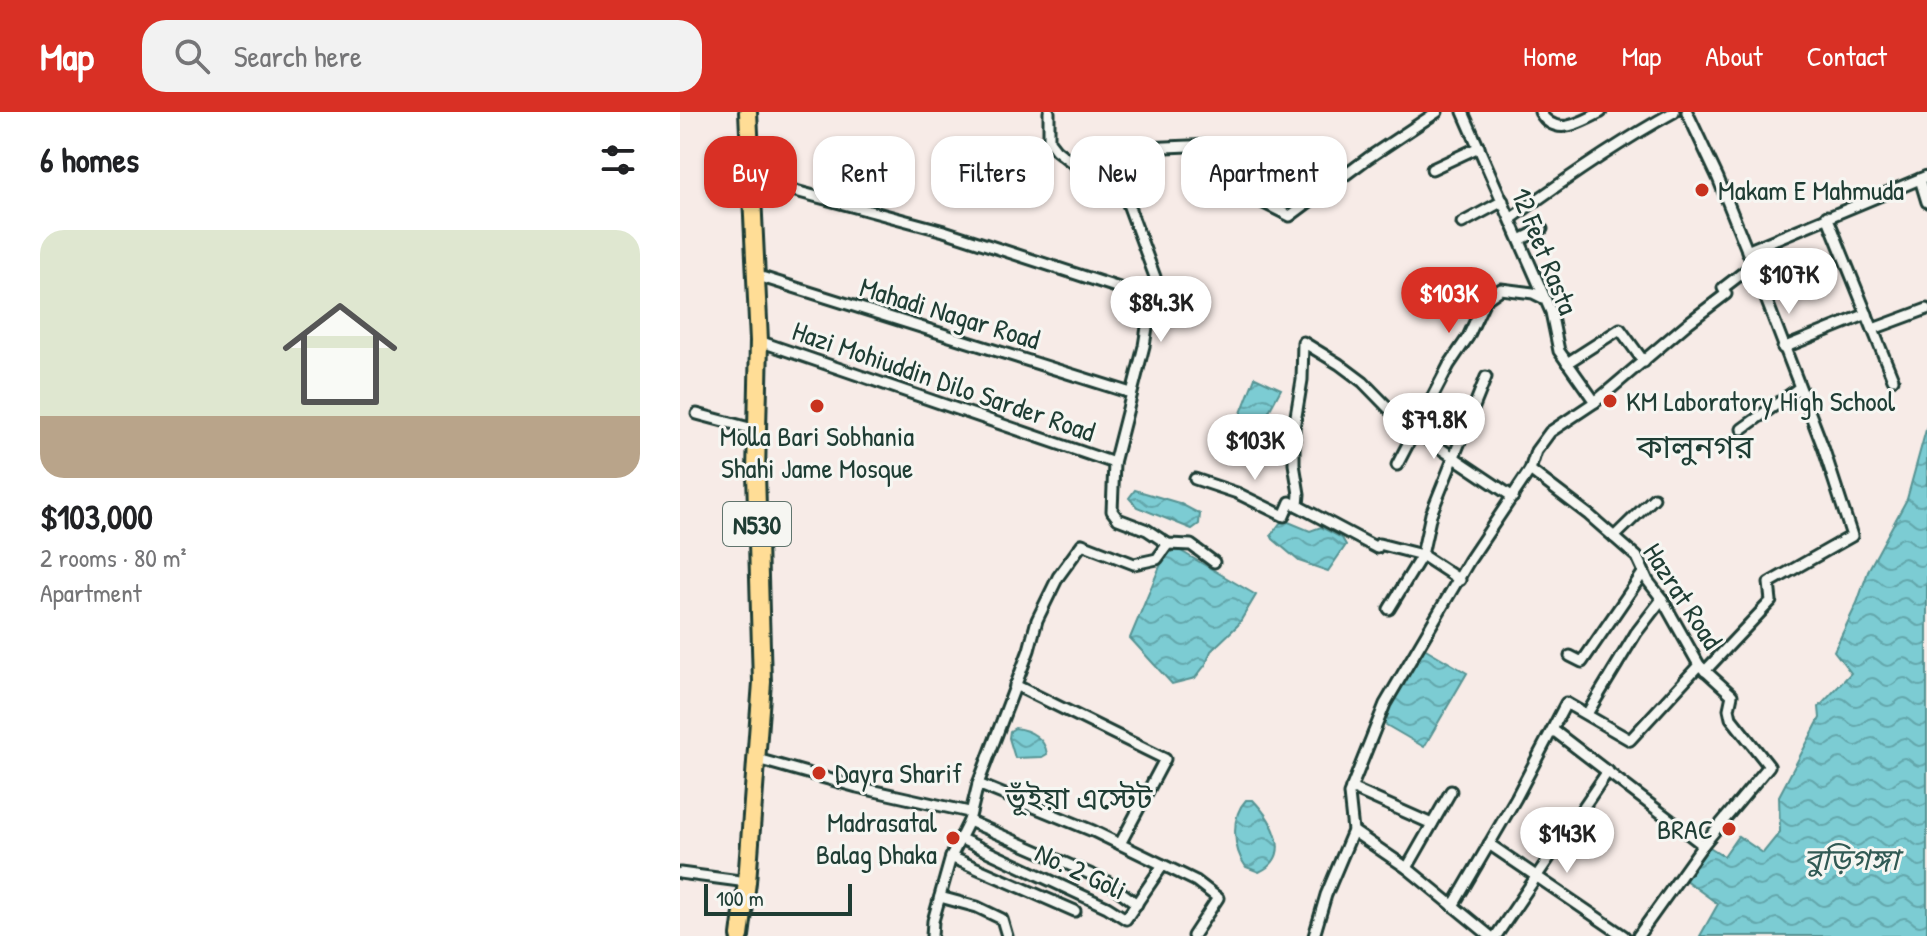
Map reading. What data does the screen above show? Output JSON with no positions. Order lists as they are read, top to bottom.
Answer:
{
  "streets": {
    "highway": ["N530"],
    "street": [
      "12 Feet Rasta",
      "Mahadi Nagar Road",
      "Hazi Mohiuddin Dilo Sarder Road",
      "Hazrat Road",
      "No. 2 Goli"
    ]
  },
  "crossings": [
    ["Mahadi Nagar Road", "N530"],
    ["Hazi Mohiuddin Dilo Sarder Road", "N530"]
  ],
  "districts": ["কালুনগর", "ভূঁইয়া এস্টেট"],
  "water": ["বুড়িগঙ্গা"],
  "places": [
    "Makam E Mahmuda",
    "KM Laboratory High School",
    "Molla Bari Sobhania Shahi Jame Mosque",
    "Dayra Sharif",
    "BRAC",
    "Madrasatal Balag Dhaka"
  ],
  "scale_bar": "100 m",
  "page": {
    "header": "Map",
    "search": "Search here",
    "nav": [
      "Home",
      "Map",
      "About",
      "Contact"
    ],
    "heading": "6 homes",
    "chip": [
      "Buy",
      "Rent",
      "Filters",
      "New",
      "Apartment"
    ],
    "list": [
      {
        "name": "$103,000",
        "note": "2 rooms · 80 m² · Apartment"
      }
    ],
    "price": [
      "$107K",
      "$103K",
      "$84.3K",
      "$79.8K",
      "$103K",
      "$143K"
    ],
    "scale": "100 m"
  }
}
